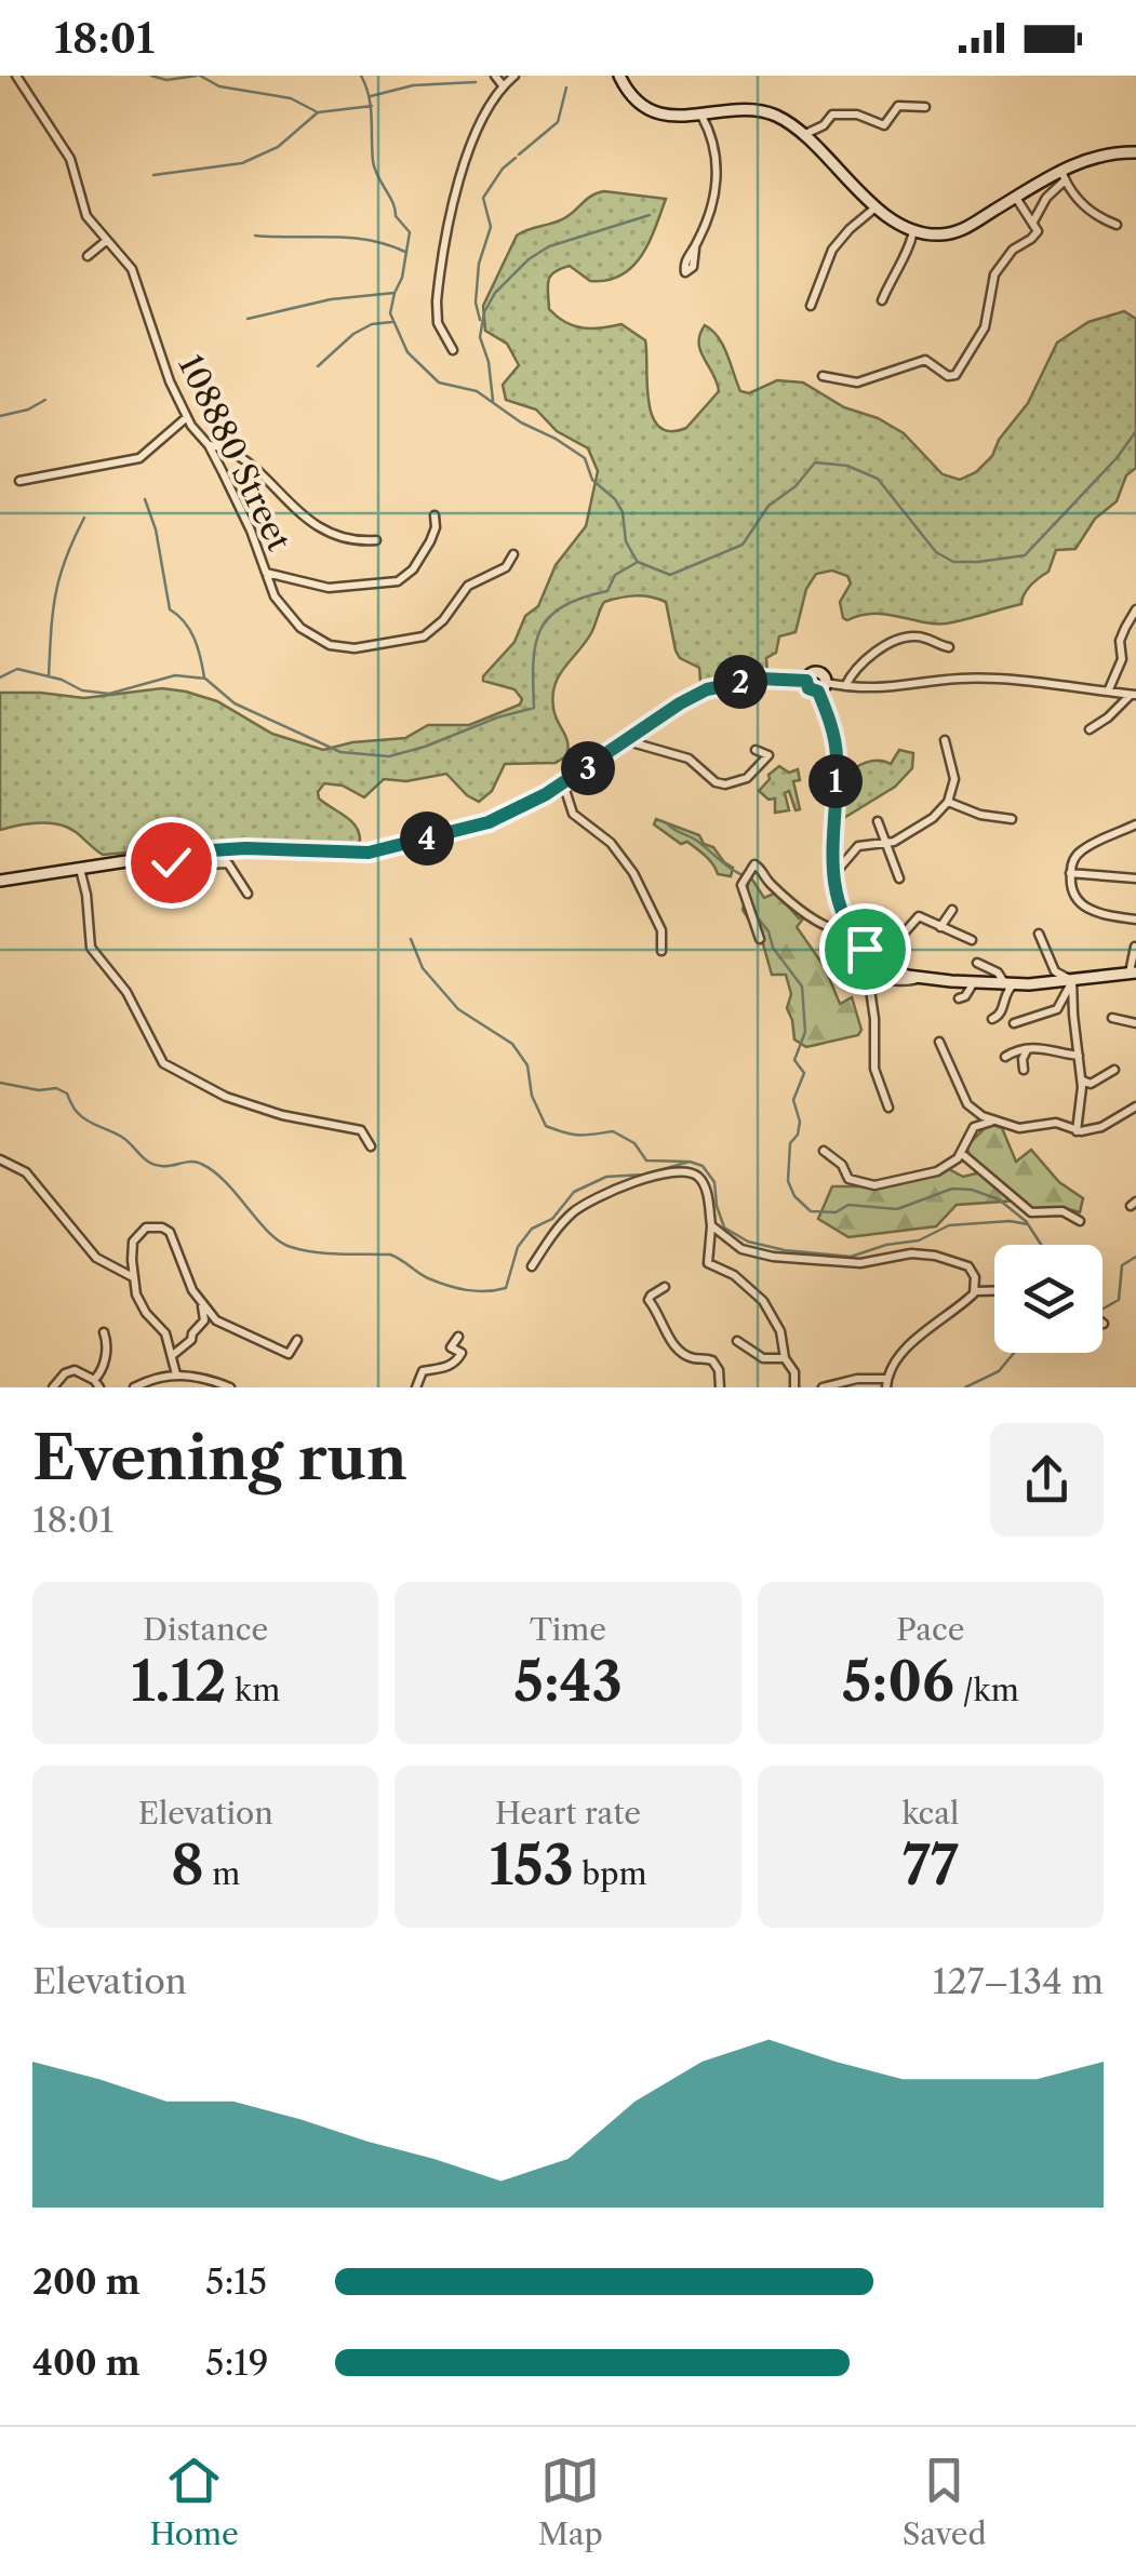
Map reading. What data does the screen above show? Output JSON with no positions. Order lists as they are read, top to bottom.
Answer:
{
  "streets": {
    "street": ["108880 Street"]
  },
  "page": {
    "status": "18:01",
    "pins": [
      "2",
      "3",
      "1",
      "4"
    ],
    "heading": ["Evening run", "18:01"],
    "stats": [
      ["Distance", "1.12 km"],
      ["Time", "5:43"],
      ["Pace", "5:06 /km"],
      ["Elevation", "8 m"],
      ["Heart rate", "153 bpm"],
      ["kcal", "77"]
    ],
    "chart": ["Elevation", "127–134 m"],
    "list": [
      {
        "name": "200 m",
        "note": "5:15"
      },
      {
        "name": "400 m",
        "note": "5:19"
      }
    ],
    "tabs": ["Home", "Map", "Saved"]
  }
}
